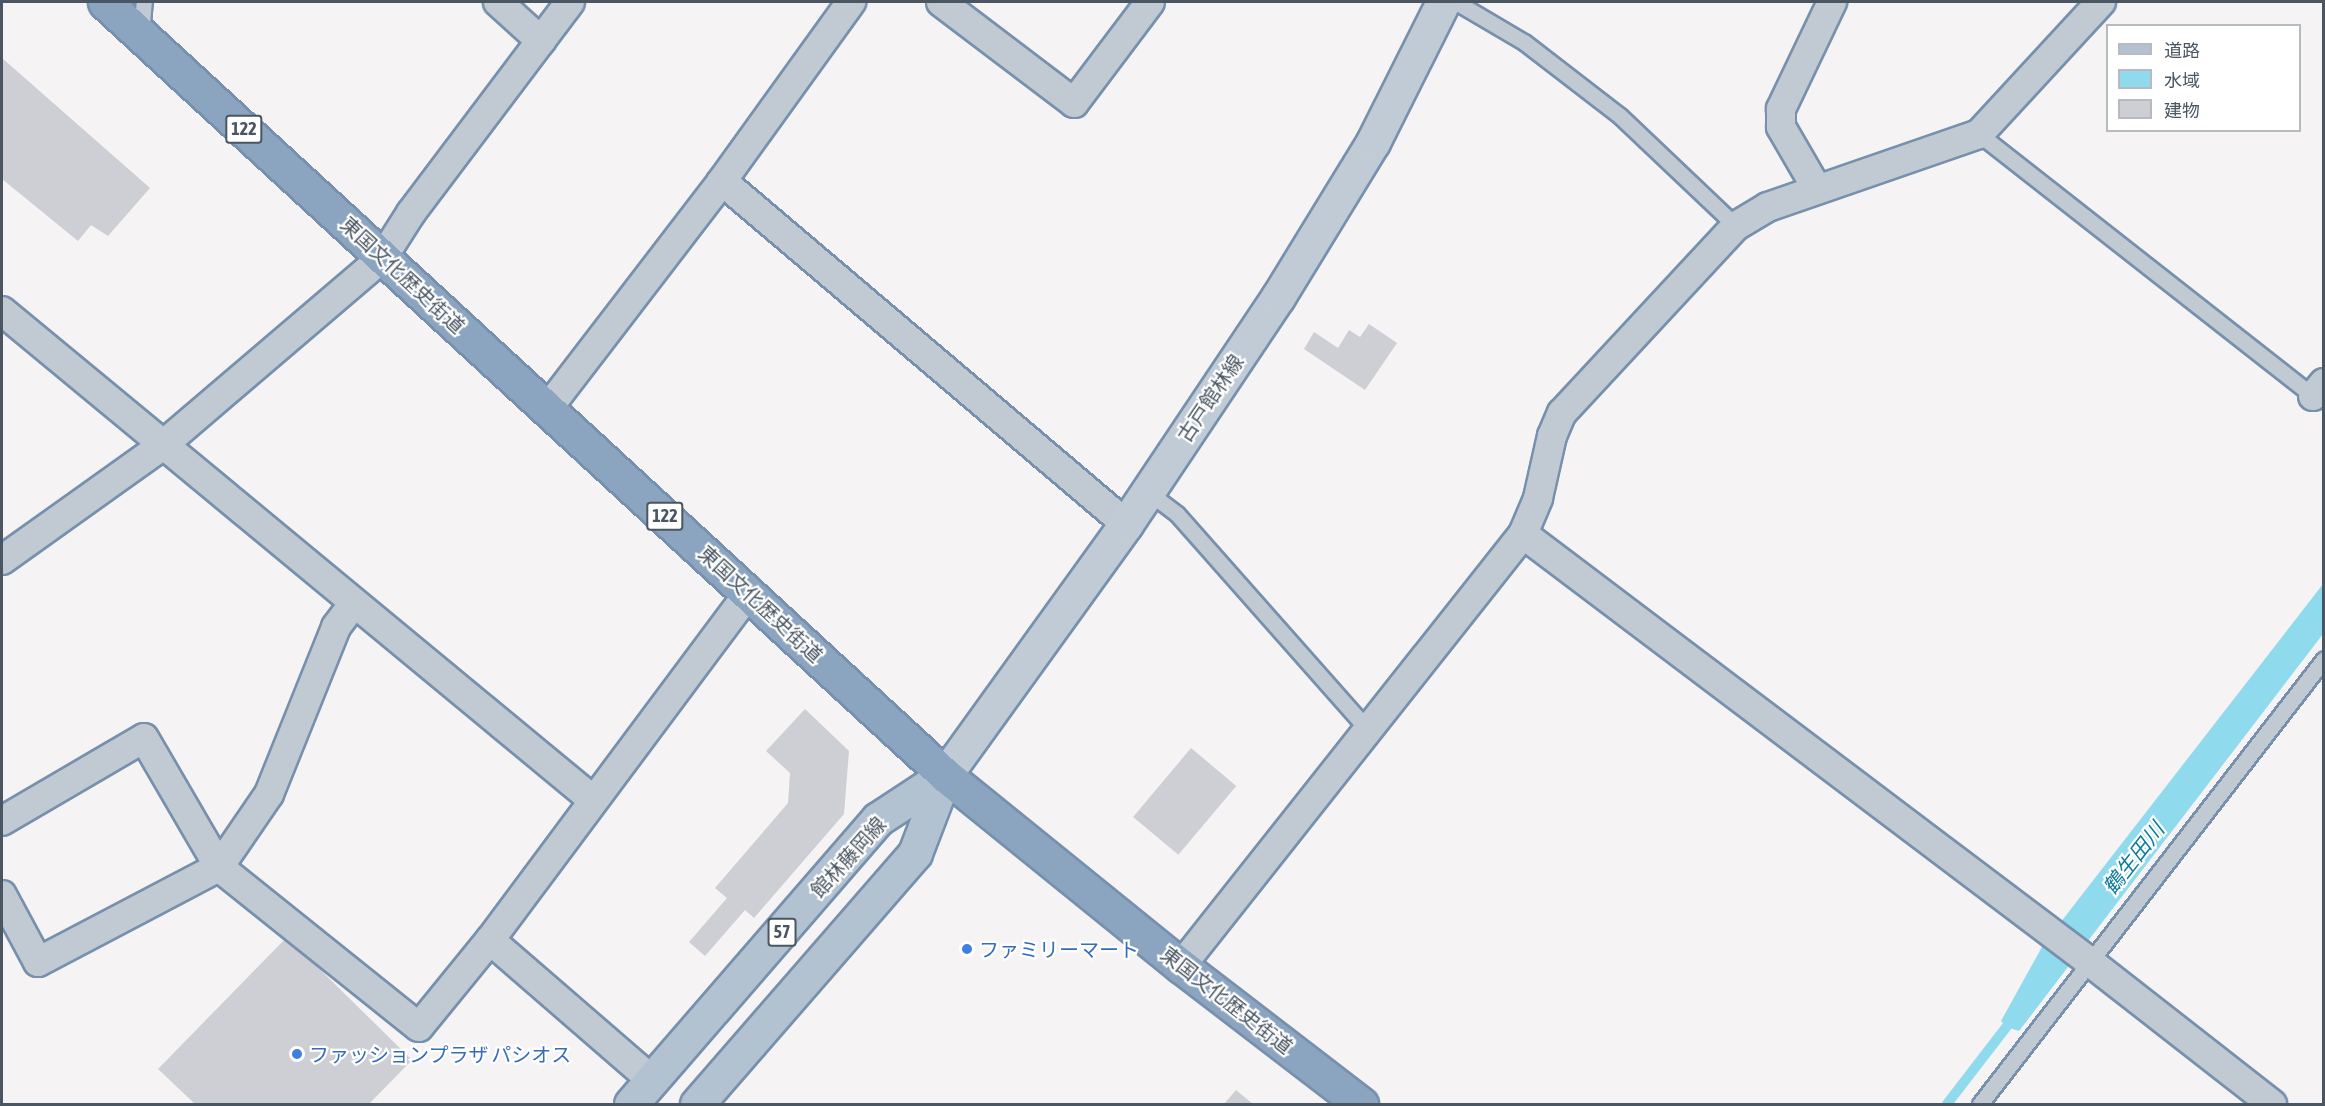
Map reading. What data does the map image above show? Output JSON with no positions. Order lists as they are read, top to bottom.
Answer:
{
  "streets": {
    "highway": ["122", "東国文化歴史街道"],
    "main road": ["古戸館林線", "館林藤岡線", "57"]
  },
  "crossings": [
    ["東国文化歴史街道", "古戸館林線"],
    ["東国文化歴史街道", "館林藤岡線"],
    ["東国文化歴史街道", "57"],
    ["古戸館林線", "館林藤岡線"],
    ["古戸館林線", "57"],
    ["館林藤岡線", "57"]
  ],
  "water": ["鶴生田川"],
  "places": ["ファミリーマート", "ファッションプラザ パシオス"],
  "legend": ["道路", "水域", "建物"]
}
